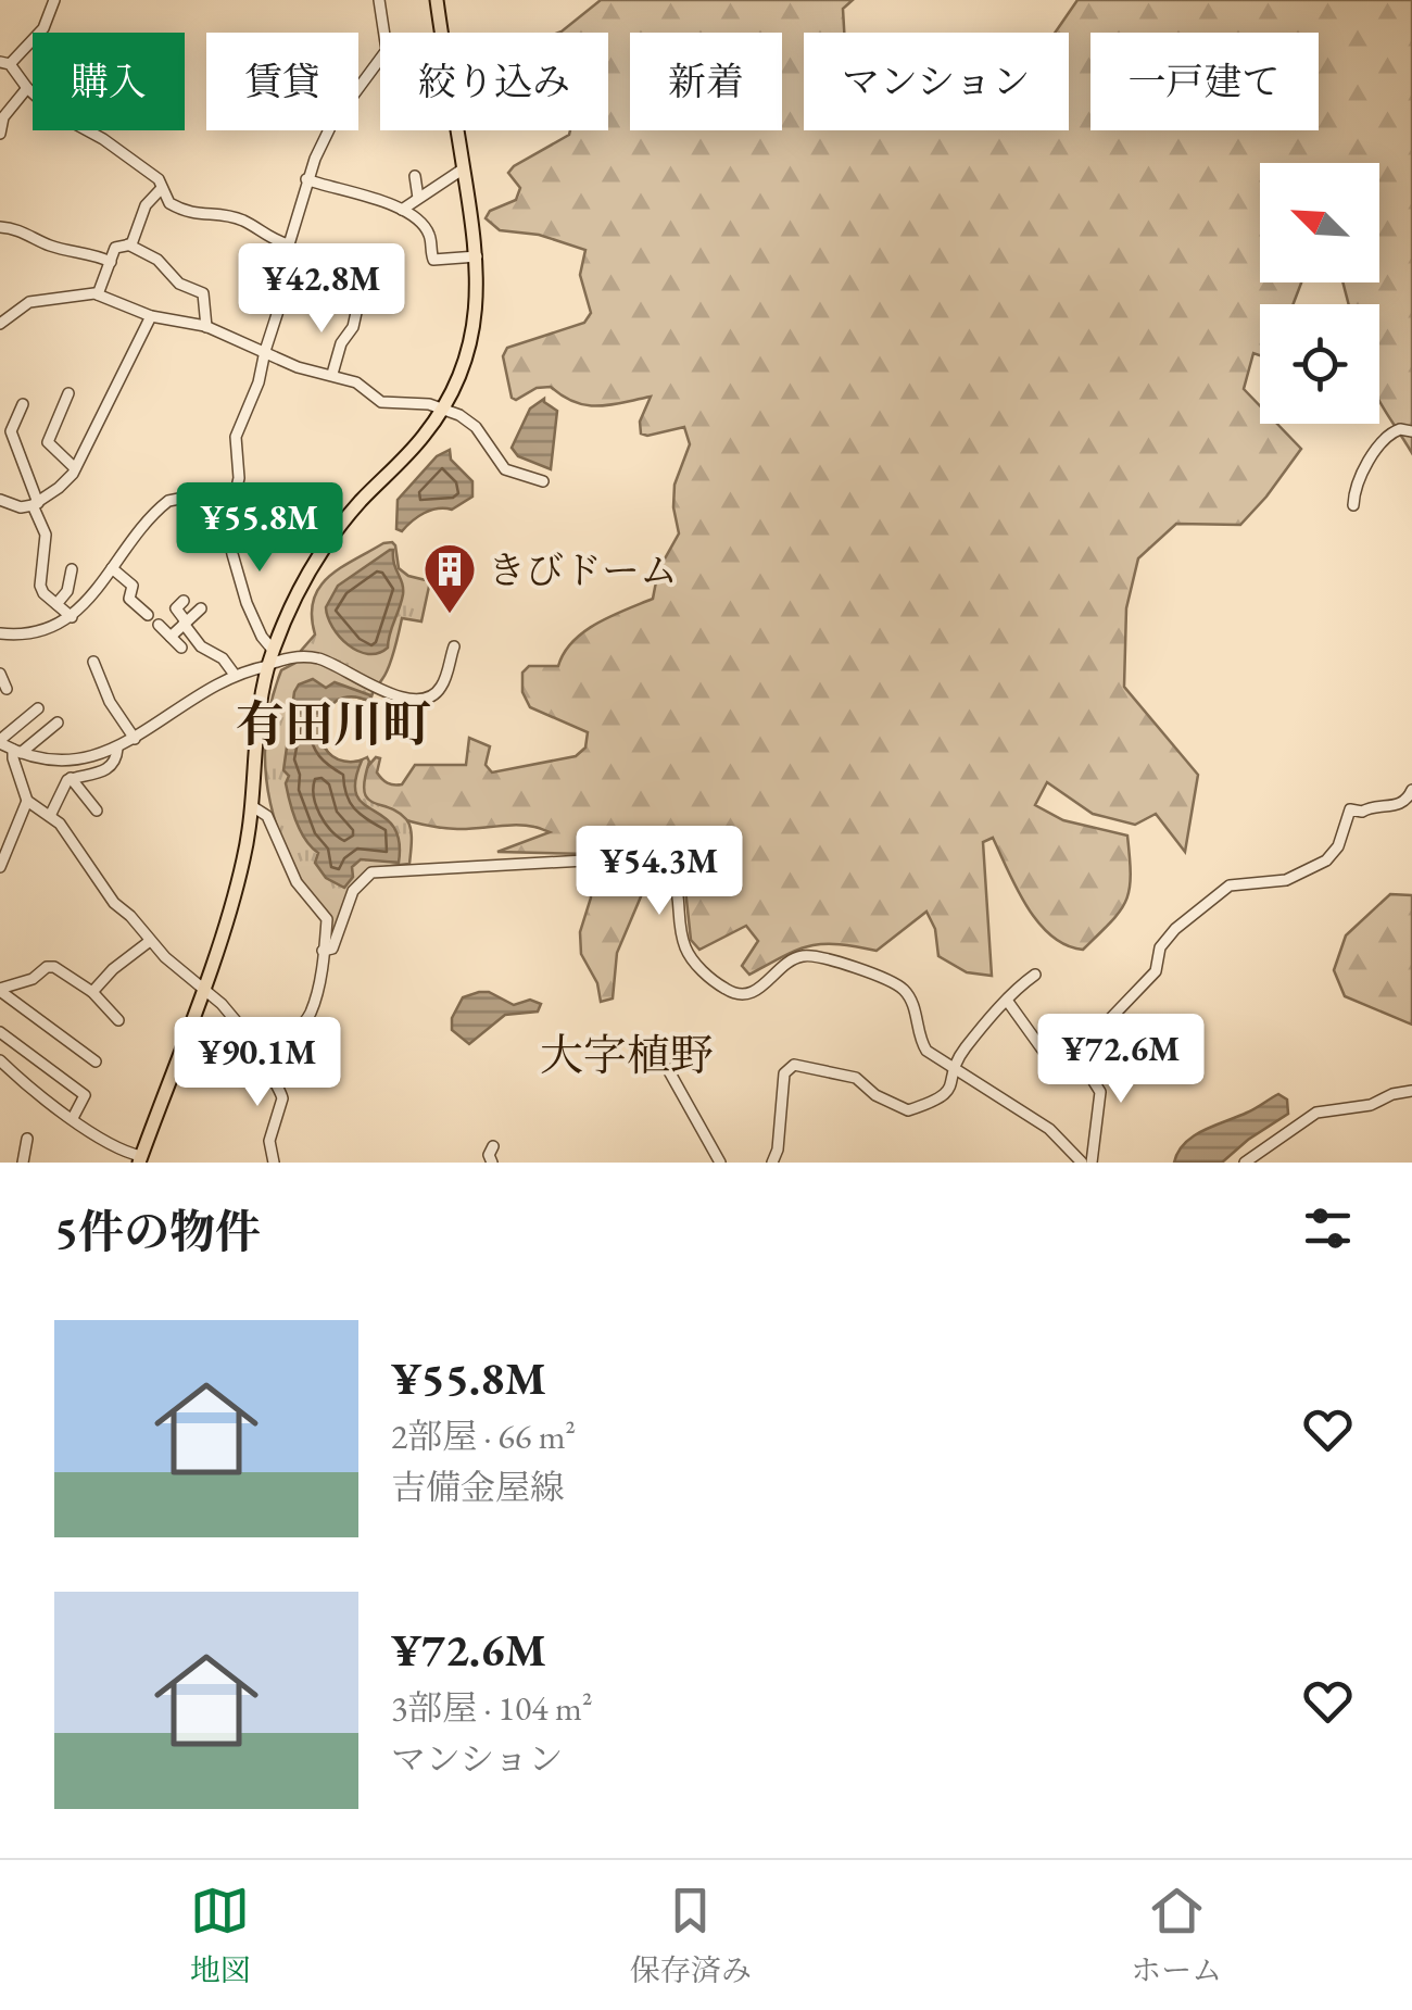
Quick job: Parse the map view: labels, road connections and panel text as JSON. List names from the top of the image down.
{
  "districts": ["有田川町", "大字植野"],
  "places": {
    "building": ["きびドーム"]
  },
  "north": "top left",
  "page": {
    "chip": [
      "購入",
      "賃貸",
      "絞り込み",
      "新着",
      "マンション",
      "一戸建て"
    ],
    "price": [
      "¥42.8M",
      "¥55.8M",
      "¥54.3M",
      "¥72.6M",
      "¥90.1M"
    ],
    "heading": "5件の物件",
    "list": [
      {
        "name": "¥55.8M",
        "note": "2部屋 · 66 m² · 吉備金屋線"
      },
      {
        "name": "¥72.6M",
        "note": "3部屋 · 104 m² · マンション"
      }
    ],
    "tabs": ["地図", "保存済み", "ホーム"]
  }
}
